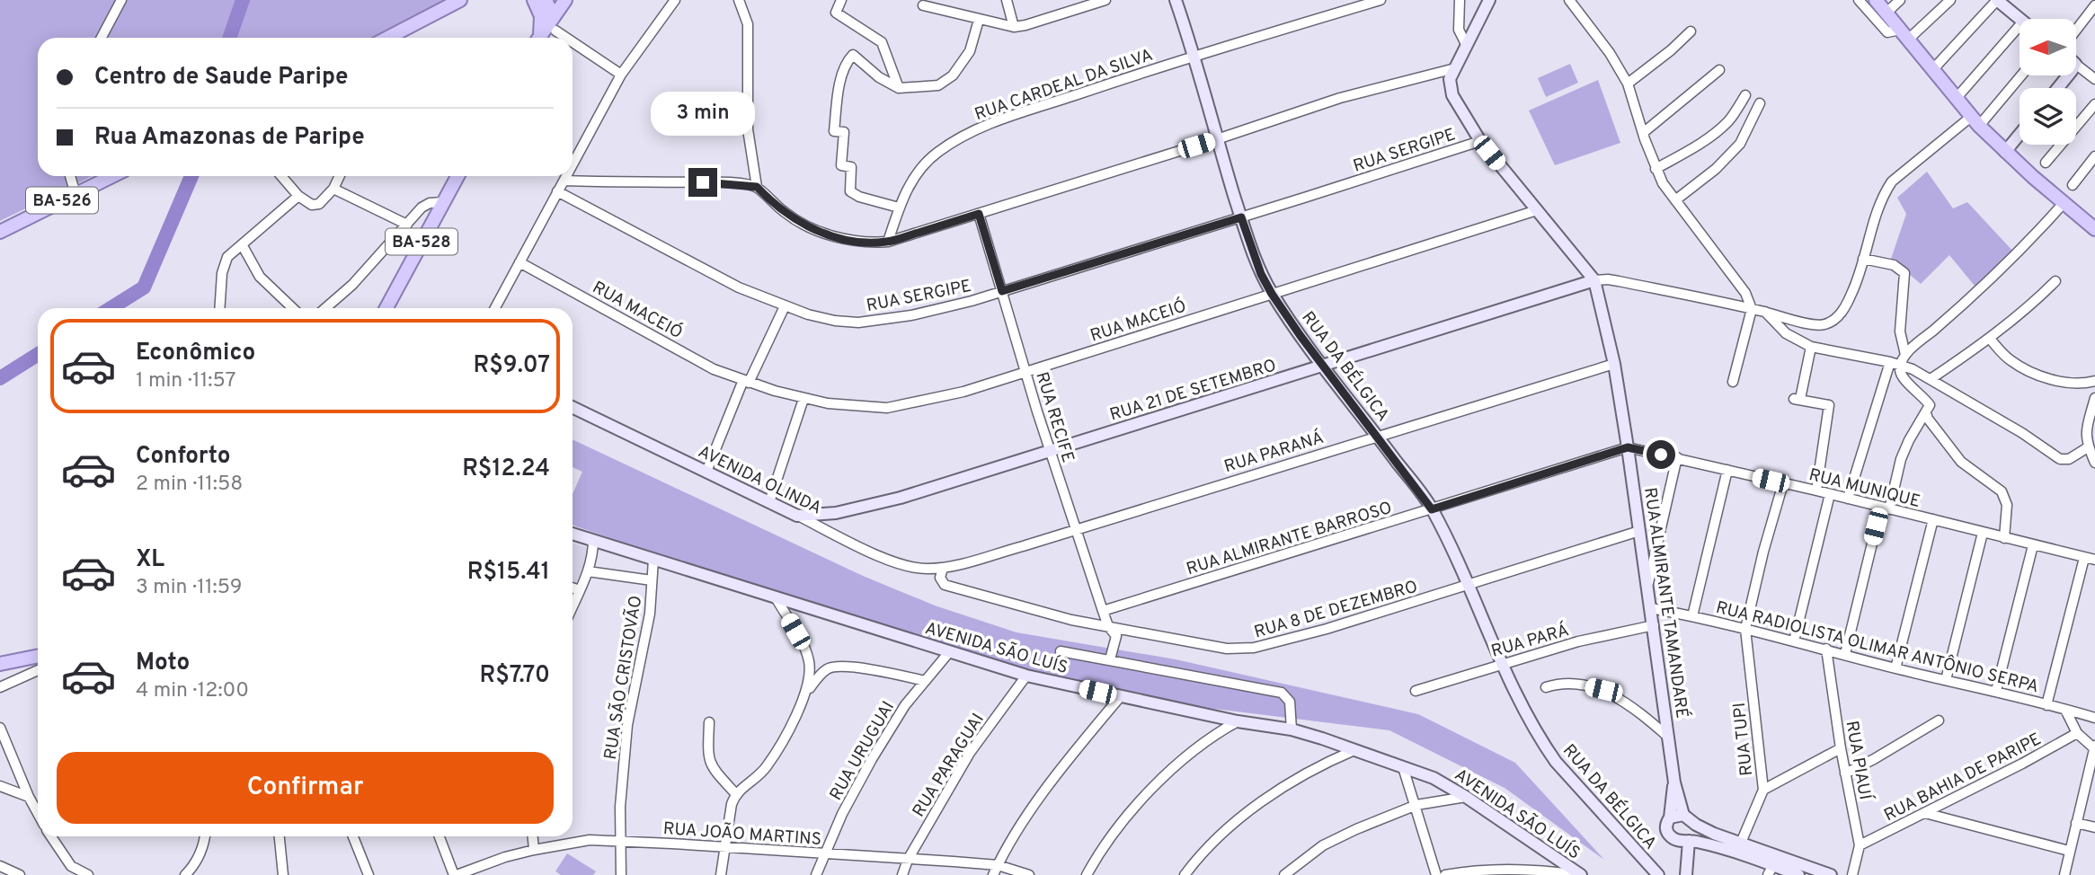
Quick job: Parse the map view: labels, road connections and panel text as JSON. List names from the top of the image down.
{
  "streets": {
    "main road": [
      "BA-526",
      "BA-528",
      "RUA DA BÉLGICA",
      "RUA 21 DE SETEMBRO",
      "AVENIDA OLINDA",
      "RUA ALMIRANTE TAMANDARÉ",
      "AVENIDA SÃO LUÍS"
    ],
    "street": [
      "RUA CARDEAL DA SILVA",
      "RUA SERGIPE",
      "RUA MACEIÓ",
      "RUA RECIFE",
      "RUA PARANÁ",
      "RUA MUNIQUE",
      "RUA ALMIRANTE BARROSO",
      "RUA 8 DE DEZEMBRO",
      "RUA PARÁ",
      "RUA RADIOLISTA OLIMAR ANTÔNIO SERPA",
      "RUA SÃO CRISTOVÃO",
      "RUA TUPI",
      "RUA URUGUAI",
      "RUA PIAUÍ",
      "RUA PARAGUAI",
      "RUA BAHIA DE PARIPE",
      "RUA JOÃO MARTINS"
    ]
  },
  "crossings": [
    ["RUA CARDEAL DA SILVA", "RUA DA BÉLGICA"],
    ["RUA SERGIPE", "RUA DA BÉLGICA"],
    ["RUA SERGIPE", "RUA RECIFE"],
    ["RUA SERGIPE", "RUA ALMIRANTE TAMANDARÉ"],
    ["RUA MACEIÓ", "RUA DA BÉLGICA"],
    ["RUA MACEIÓ", "RUA RECIFE"],
    ["RUA MACEIÓ", "RUA ALMIRANTE TAMANDARÉ"],
    ["RUA DA BÉLGICA", "RUA 21 DE SETEMBRO"],
    ["RUA DA BÉLGICA", "RUA PARANÁ"],
    ["RUA DA BÉLGICA", "RUA ALMIRANTE BARROSO"],
    ["RUA DA BÉLGICA", "RUA 8 DE DEZEMBRO"],
    ["RUA DA BÉLGICA", "RUA PARÁ"],
    ["RUA 21 DE SETEMBRO", "RUA RECIFE"],
    ["RUA 21 DE SETEMBRO", "AVENIDA OLINDA"],
    ["RUA 21 DE SETEMBRO", "RUA ALMIRANTE TAMANDARÉ"],
    ["RUA RECIFE", "RUA PARANÁ"],
    ["RUA RECIFE", "RUA ALMIRANTE BARROSO"],
    ["RUA RECIFE", "RUA 8 DE DEZEMBRO"],
    ["RUA PARANÁ", "AVENIDA OLINDA"],
    ["RUA PARANÁ", "RUA ALMIRANTE TAMANDARÉ"],
    ["RUA PARANÁ", "RUA 8 DE DEZEMBRO"],
    ["AVENIDA OLINDA", "RUA 8 DE DEZEMBRO"],
    ["RUA MUNIQUE", "RUA ALMIRANTE BARROSO"],
    ["RUA MUNIQUE", "RUA ALMIRANTE TAMANDARÉ"],
    ["RUA MUNIQUE", "RUA TUPI"],
    ["RUA ALMIRANTE BARROSO", "RUA ALMIRANTE TAMANDARÉ"],
    ["RUA ALMIRANTE TAMANDARÉ", "RUA 8 DE DEZEMBRO"],
    ["RUA ALMIRANTE TAMANDARÉ", "RUA PARÁ"],
    ["RUA ALMIRANTE TAMANDARÉ", "RUA RADIOLISTA OLIMAR ANTÔNIO SERPA"],
    ["RUA RADIOLISTA OLIMAR ANTÔNIO SERPA", "RUA TUPI"],
    ["RUA RADIOLISTA OLIMAR ANTÔNIO SERPA", "RUA PIAUÍ"],
    ["AVENIDA SÃO LUÍS", "RUA SÃO CRISTOVÃO"],
    ["AVENIDA SÃO LUÍS", "RUA URUGUAI"],
    ["AVENIDA SÃO LUÍS", "RUA PARAGUAI"],
    ["RUA SÃO CRISTOVÃO", "RUA JOÃO MARTINS"],
    ["RUA URUGUAI", "RUA JOÃO MARTINS"],
    ["RUA PIAUÍ", "RUA BAHIA DE PARIPE"],
    ["RUA PARAGUAI", "RUA JOÃO MARTINS"]
  ],
  "north": "left",
  "page": {
    "banner": ["Centro de Saude Paripe", "Rua Amazonas de Paripe"],
    "bubble": "3 min",
    "list": [
      {
        "name": "Econômico",
        "note": "1 min · 11:57",
        "value": "R$9.07"
      },
      {
        "name": "Conforto",
        "note": "2 min · 11:58",
        "value": "R$12.24"
      },
      {
        "name": "XL",
        "note": "3 min · 11:59",
        "value": "R$15.41"
      },
      {
        "name": "Moto",
        "note": "4 min · 12:00",
        "value": "R$7.70"
      }
    ],
    "buttons": "Confirmar"
  }
}
